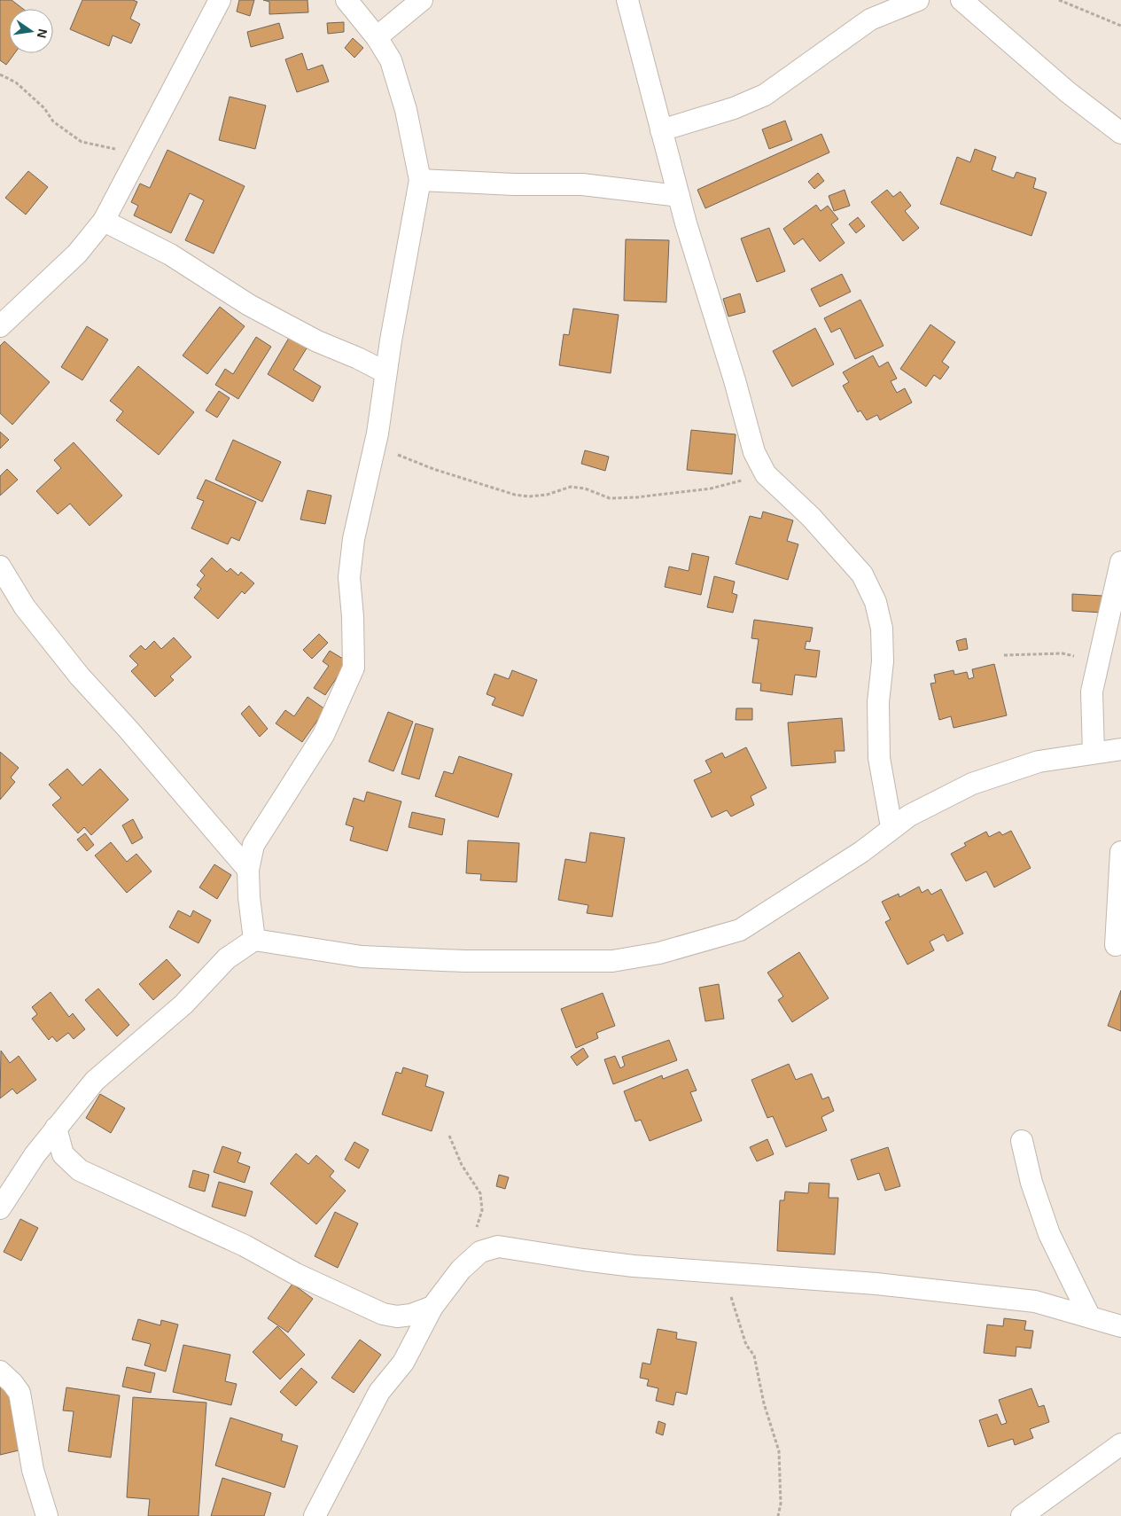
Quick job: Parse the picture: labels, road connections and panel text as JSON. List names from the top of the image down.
{
  "north": "right"
}
